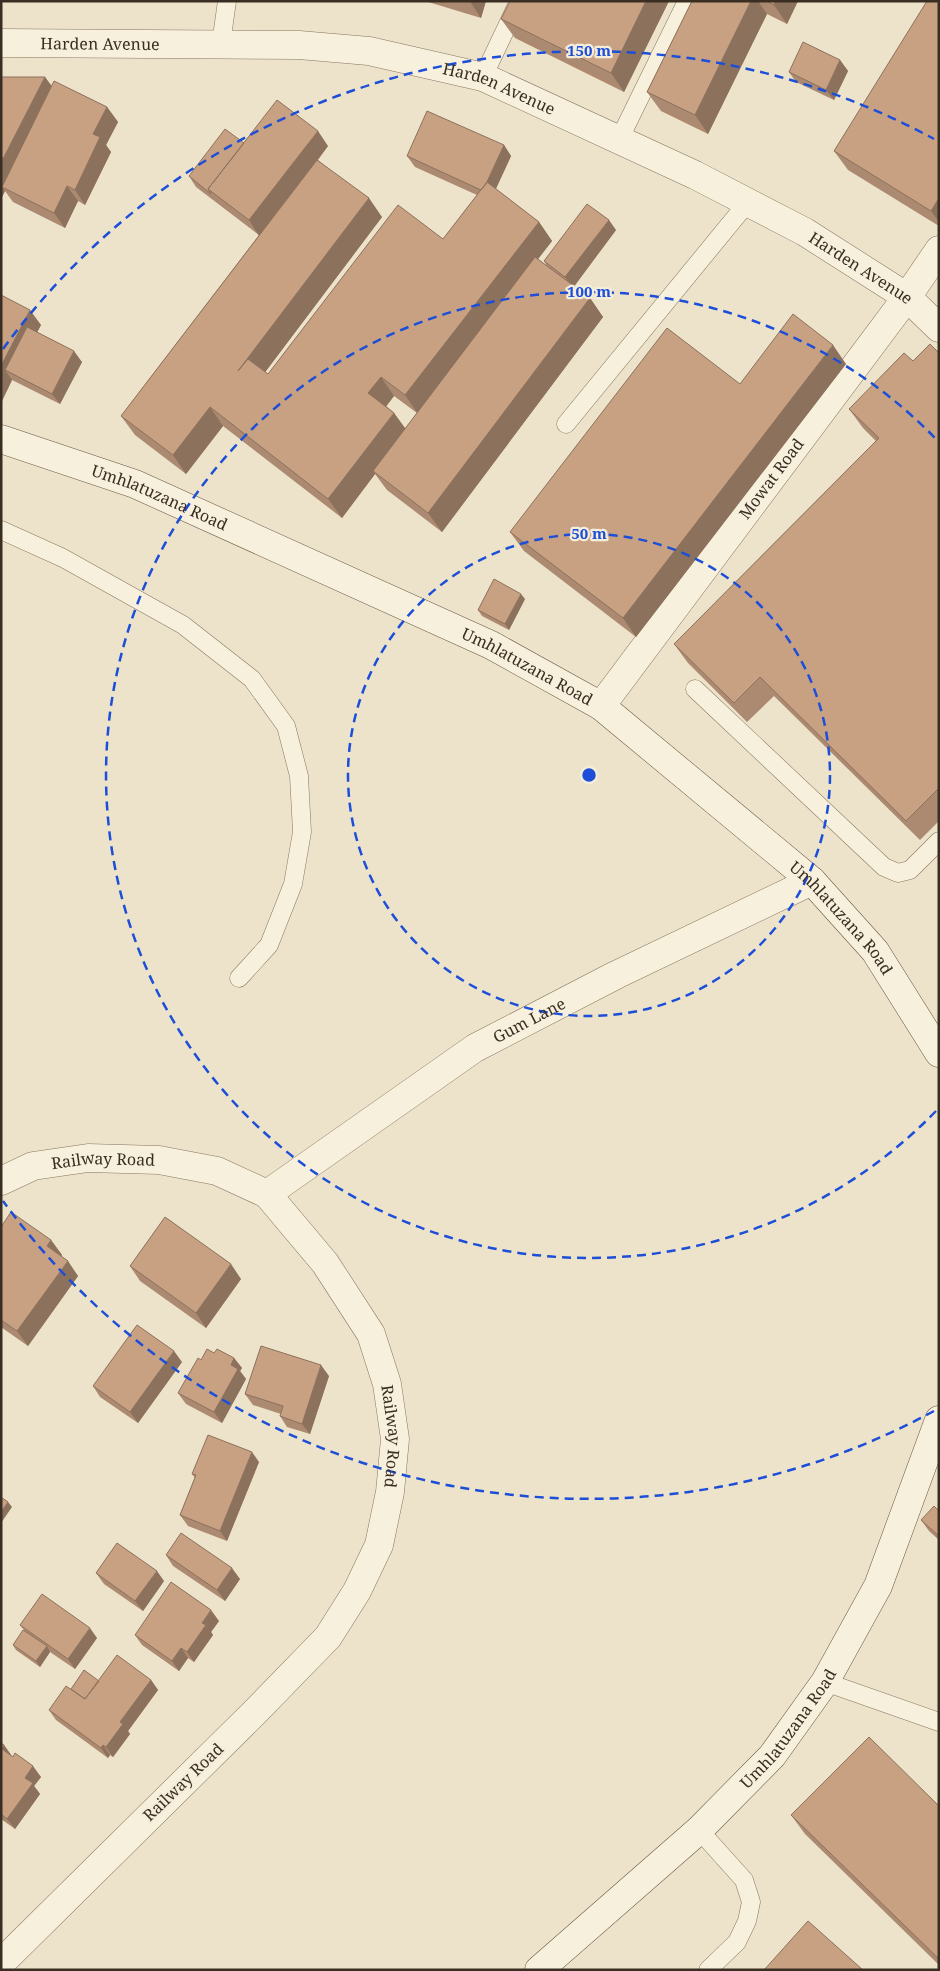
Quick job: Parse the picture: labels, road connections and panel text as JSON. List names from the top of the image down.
{
  "streets": {
    "street": [
      "Harden Avenue",
      "Mowat Road",
      "Umhlatuzana Road",
      "Gum Lane",
      "Railway Road"
    ]
  },
  "crossings": [
    ["Harden Avenue", "Mowat Road"],
    ["Mowat Road", "Umhlatuzana Road"],
    ["Umhlatuzana Road", "Gum Lane"],
    ["Gum Lane", "Railway Road"]
  ],
  "rings": ["150 m", "100 m", "50 m"]
}
